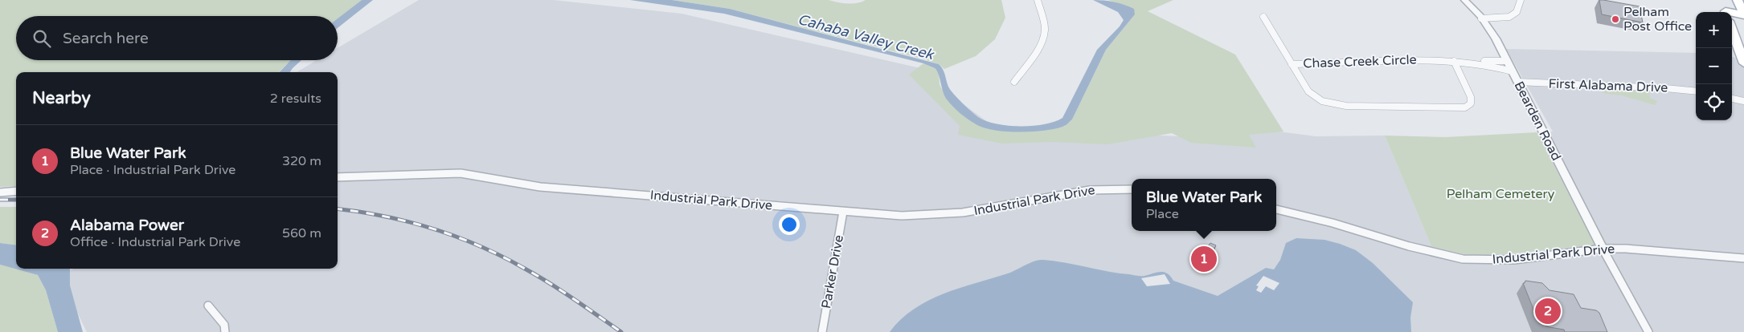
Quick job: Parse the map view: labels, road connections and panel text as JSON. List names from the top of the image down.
{
  "streets": {
    "street": [
      "Chase Creek Circle",
      "First Alabama Drive",
      "Bearden Road",
      "Industrial Park Drive",
      "Parker Drive"
    ]
  },
  "crossings": [
    ["Chase Creek Circle", "Bearden Road"],
    ["First Alabama Drive", "Bearden Road"],
    ["Bearden Road", "Industrial Park Drive"],
    ["Industrial Park Drive", "Parker Drive"]
  ],
  "water": ["Cahaba Valley Creek"],
  "parks": ["Pelham Cemetery"],
  "places": ["Pelham Post Office"],
  "page": {
    "map_buttons": ["+", "−"],
    "search": "Search here",
    "heading": ["Nearby", "2 results"],
    "list": [
      {
        "mark": "1",
        "name": "Blue Water Park",
        "note": "Place · Industrial Park Drive",
        "value": "320 m"
      },
      {
        "mark": "2",
        "name": "Alabama Power",
        "note": "Office · Industrial Park Drive",
        "value": "560 m"
      }
    ],
    "popup": ["Blue Water Park", "Place"],
    "pins": ["1", "2"]
  }
}
